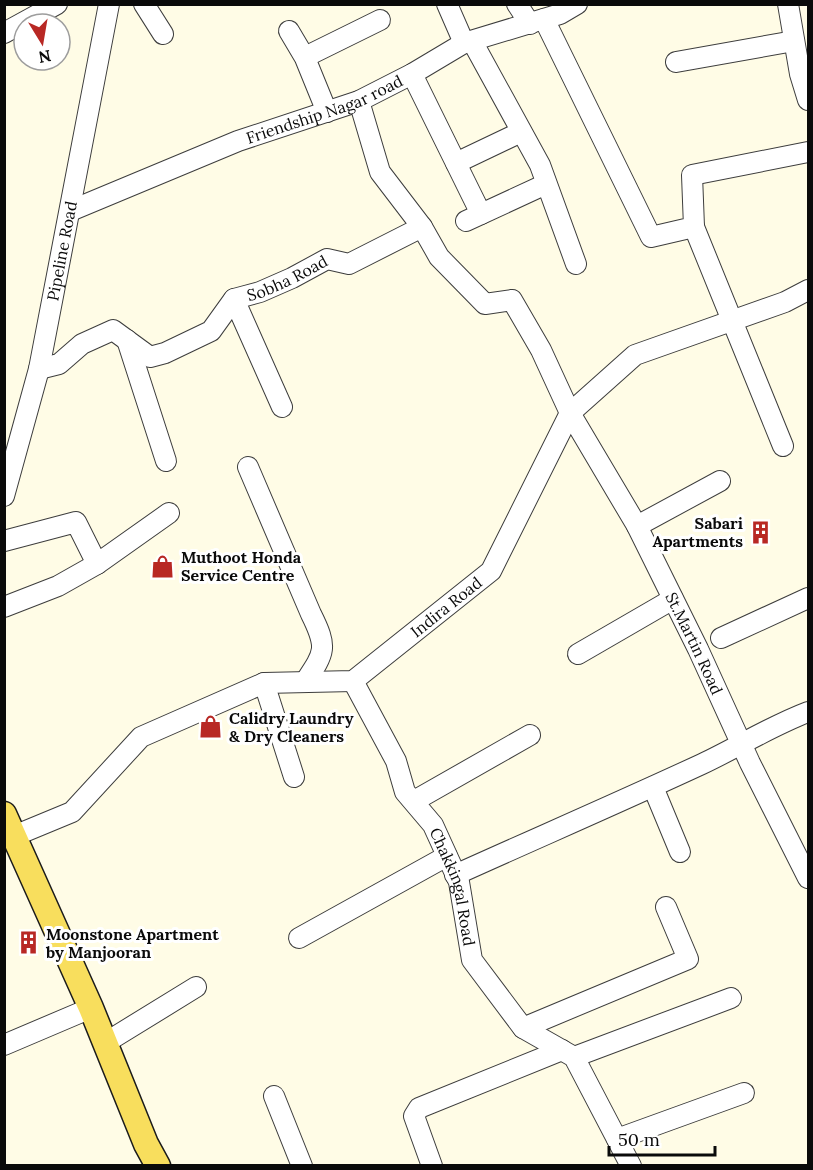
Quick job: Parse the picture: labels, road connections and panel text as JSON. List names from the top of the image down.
{
  "streets": {
    "street": [
      "Friendship Nagar road",
      "Pipeline Road",
      "Sobha Road",
      "Indira Road",
      "St.Martin Road",
      "Chakkingal Road"
    ]
  },
  "crossings": [
    ["Friendship Nagar road", "Pipeline Road"],
    ["Pipeline Road", "Sobha Road"],
    ["Sobha Road", "St.Martin Road"],
    ["Indira Road", "St.Martin Road"],
    ["Indira Road", "Chakkingal Road"]
  ],
  "places": {
    "building": ["Sabari Apartments", "Moonstone Apartment by Manjooran"],
    "shop": ["Muthoot Honda Service Centre", "Calidry Laundry & Dry Cleaners"]
  },
  "scale_bar": "50 m",
  "north": "bottom"
}
